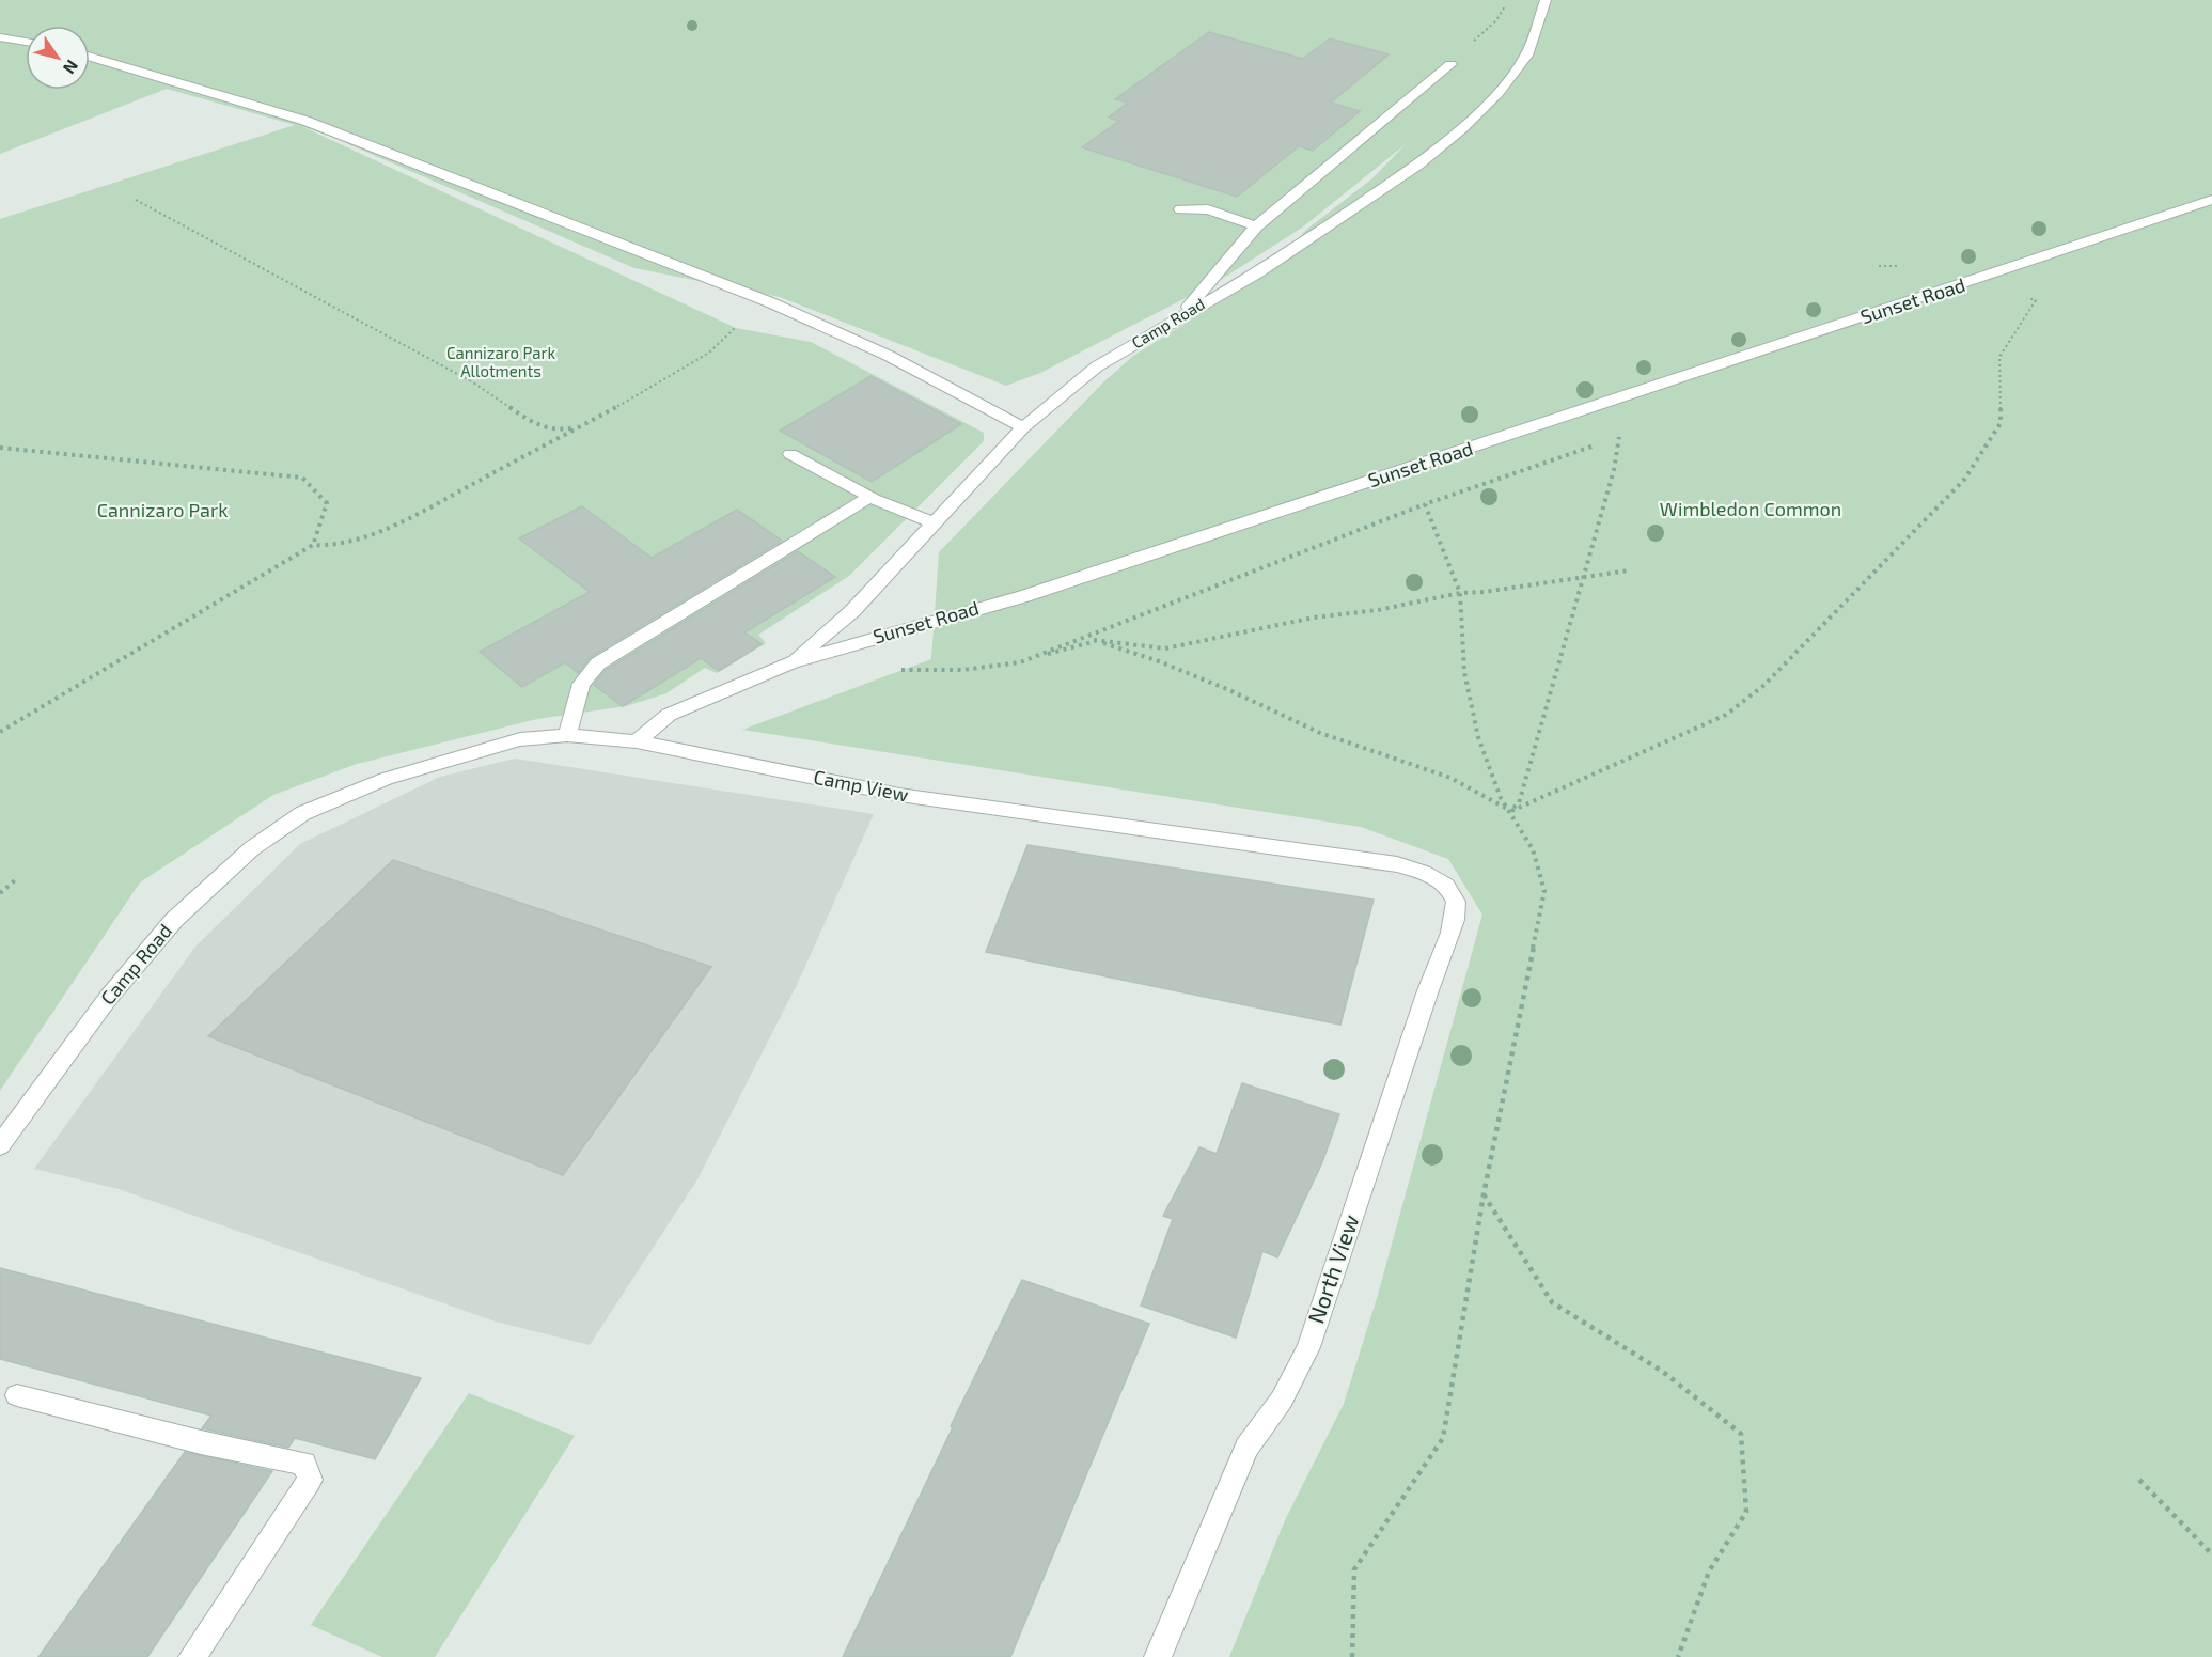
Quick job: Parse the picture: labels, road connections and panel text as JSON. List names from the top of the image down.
{
  "streets": {
    "street": [
      "Sunset Road",
      "Camp Road",
      "Camp View",
      "North View"
    ]
  },
  "crossings": [
    ["Sunset Road", "Camp Road"],
    ["Sunset Road", "Camp View"],
    ["Camp Road", "Camp View"],
    ["Camp View", "North View"]
  ],
  "parks": ["Cannizaro Park Allotments", "Wimbledon Common", "Cannizaro Park"],
  "north": "bottom right"
}
